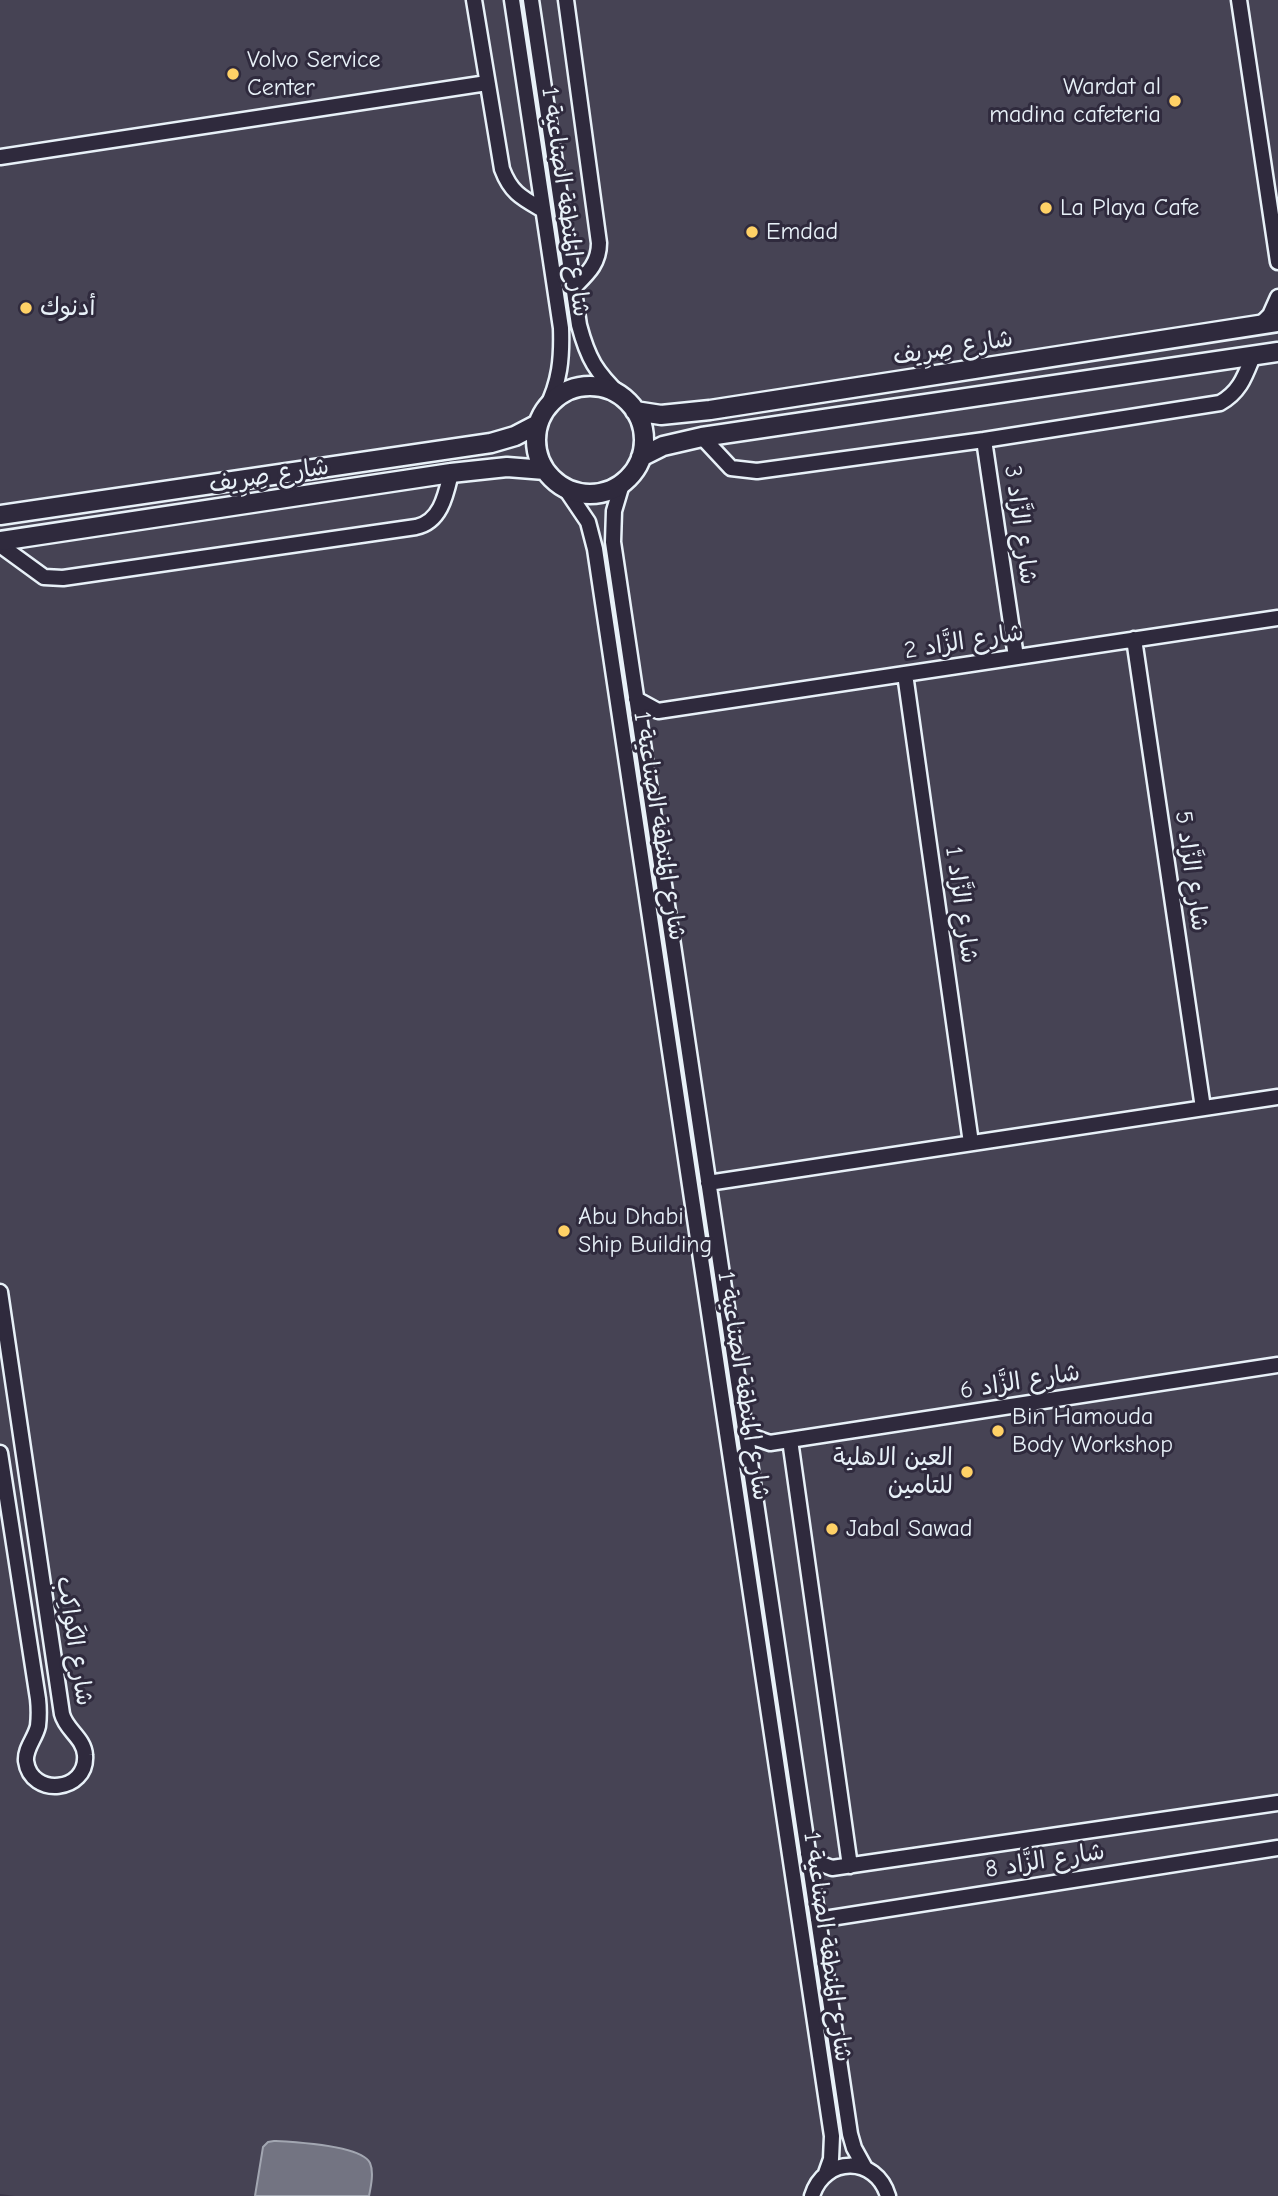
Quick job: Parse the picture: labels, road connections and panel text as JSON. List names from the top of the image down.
{
  "streets": {
    "main road": ["شارع صِرِيف"],
    "street": [
      "شارع المنطقة الصناعية 1",
      "شارع الزَّاد 3",
      "شارع الزَّاد 2",
      "شارع الزَّاد 5",
      "شارع الزَّاد 1",
      "شارع الزَّاد 6",
      "شارع الكَواكِب",
      "شارع الزَّاد 8"
    ]
  },
  "crossings": [
    ["شارع المنطقة الصناعية 1", "شارع صِرِيف"],
    ["شارع المنطقة الصناعية 1", "شارع الزَّاد 8"],
    ["شارع الزَّاد 3", "شارع الزَّاد 2"],
    ["شارع الزَّاد 2", "شارع الزَّاد 5"],
    ["شارع الزَّاد 2", "شارع الزَّاد 1"]
  ],
  "places": [
    "Volvo Service Center",
    "Wardat al madina cafeteria",
    "La Playa Cafe",
    "Emdad",
    "أدنوك",
    "Abu Dhabi Ship Building",
    "Bin Hamouda Body Workshop",
    "العين الاهلية للتامين",
    "Jabal Sawad"
  ]
}
